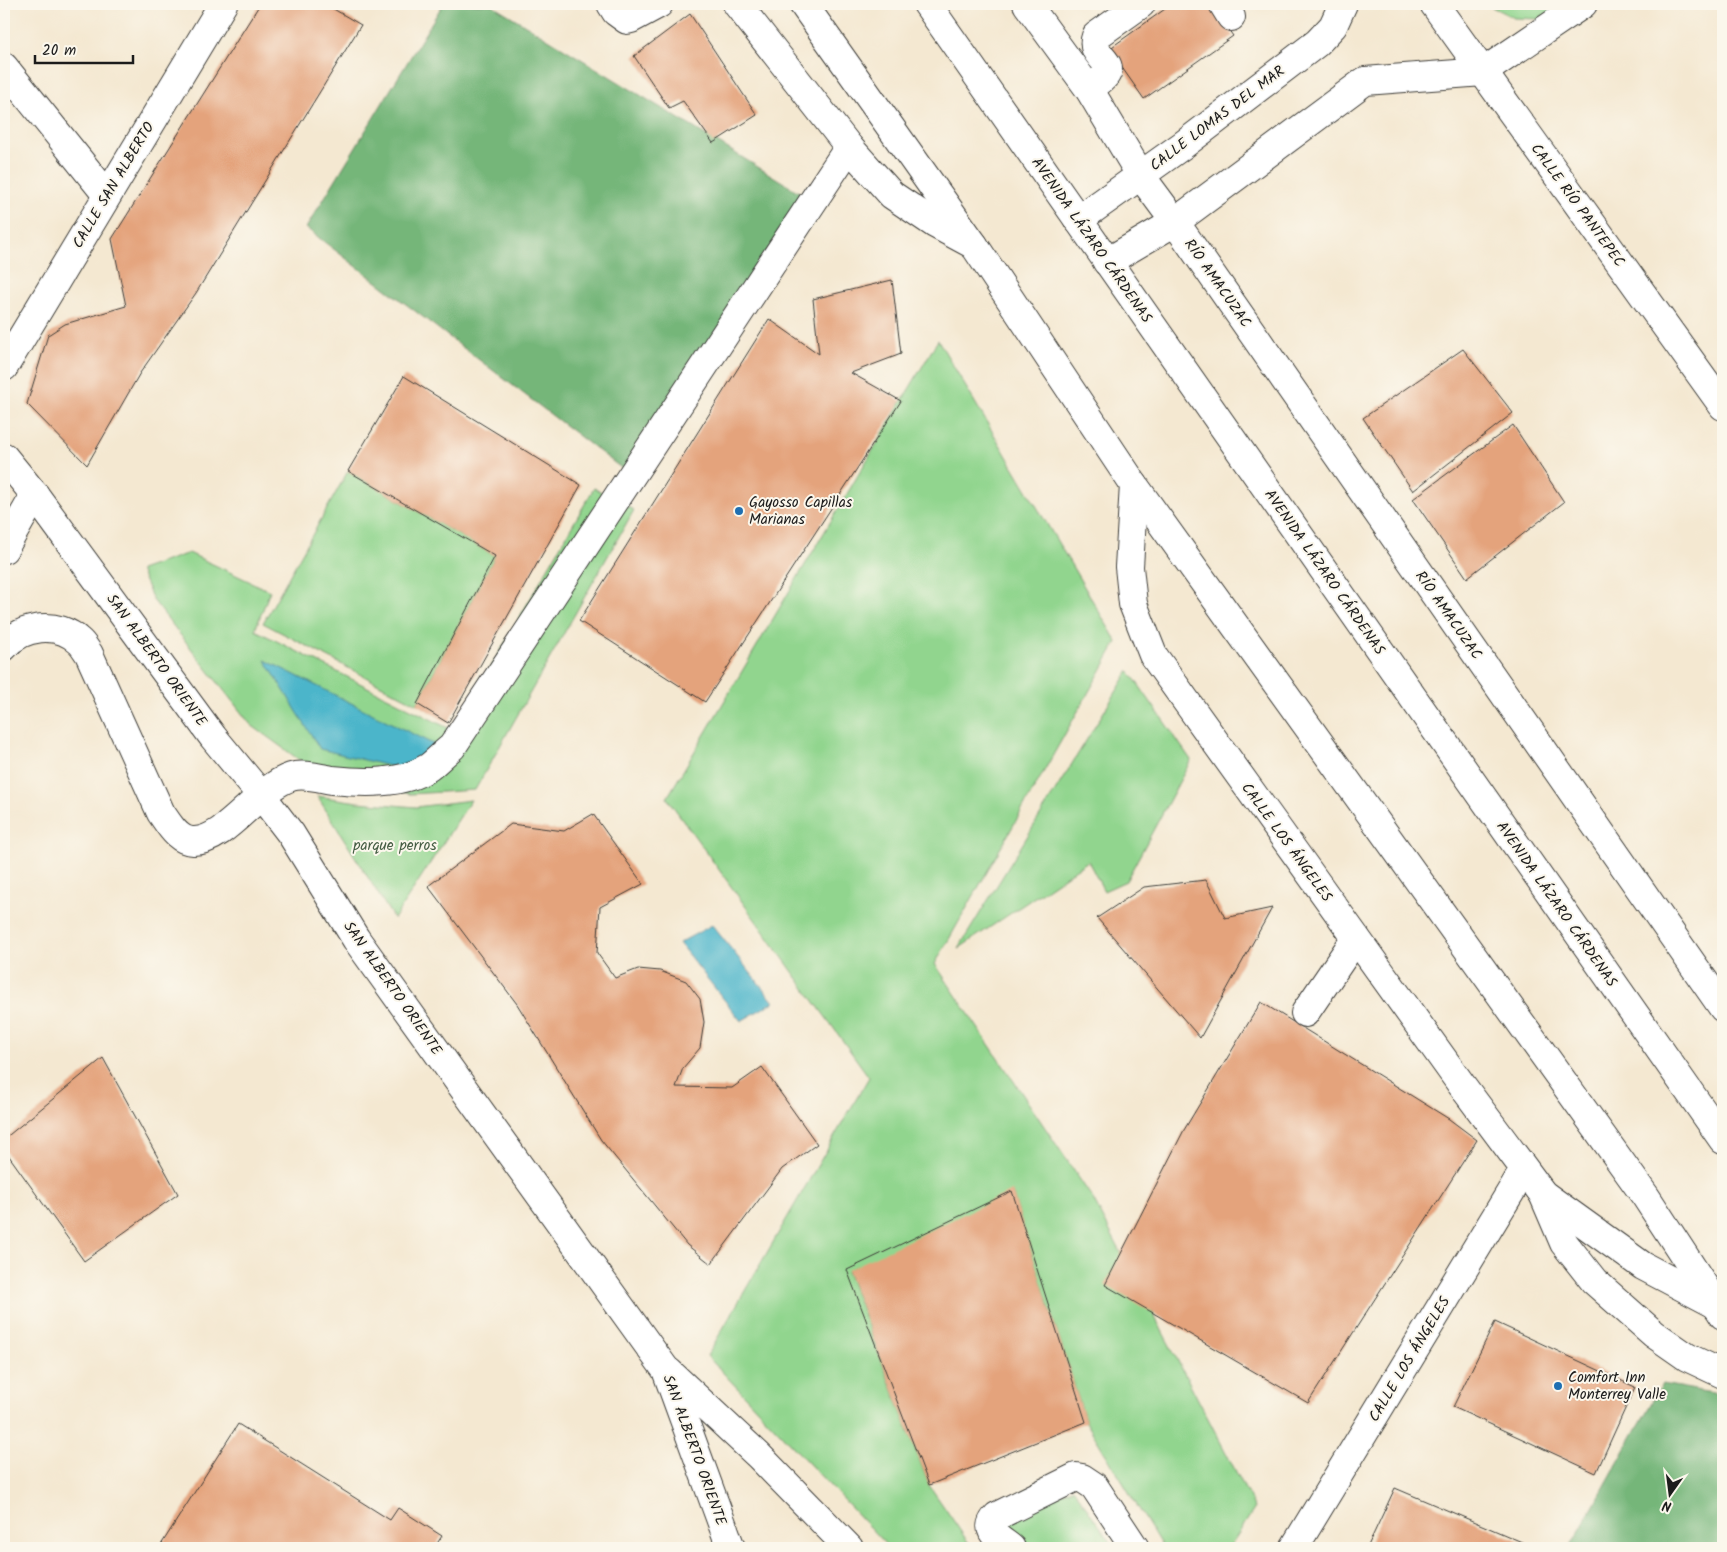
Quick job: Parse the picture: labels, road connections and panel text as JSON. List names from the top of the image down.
{
  "streets": {
    "main road": [
      "CALLE LOMAS DEL MAR",
      "CALLE SAN ALBERTO",
      "CALLE RÍO PANTEPEC",
      "AVENIDA LÁZARO CÁRDENAS",
      "RÍO AMACUZAC",
      "SAN ALBERTO ORIENTE",
      "CALLE LOS ÁNGELES"
    ]
  },
  "crossings": [
    ["CALLE LOMAS DEL MAR", "AVENIDA LÁZARO CÁRDENAS"],
    ["CALLE LOMAS DEL MAR", "RÍO AMACUZAC"],
    ["CALLE RÍO PANTEPEC", "RÍO AMACUZAC"]
  ],
  "parks": ["parque perros"],
  "places": ["Gayosso Capillas Marianas", "Comfort Inn Monterrey Valle"],
  "scale_bar": "20 m",
  "north": "bottom"
}
